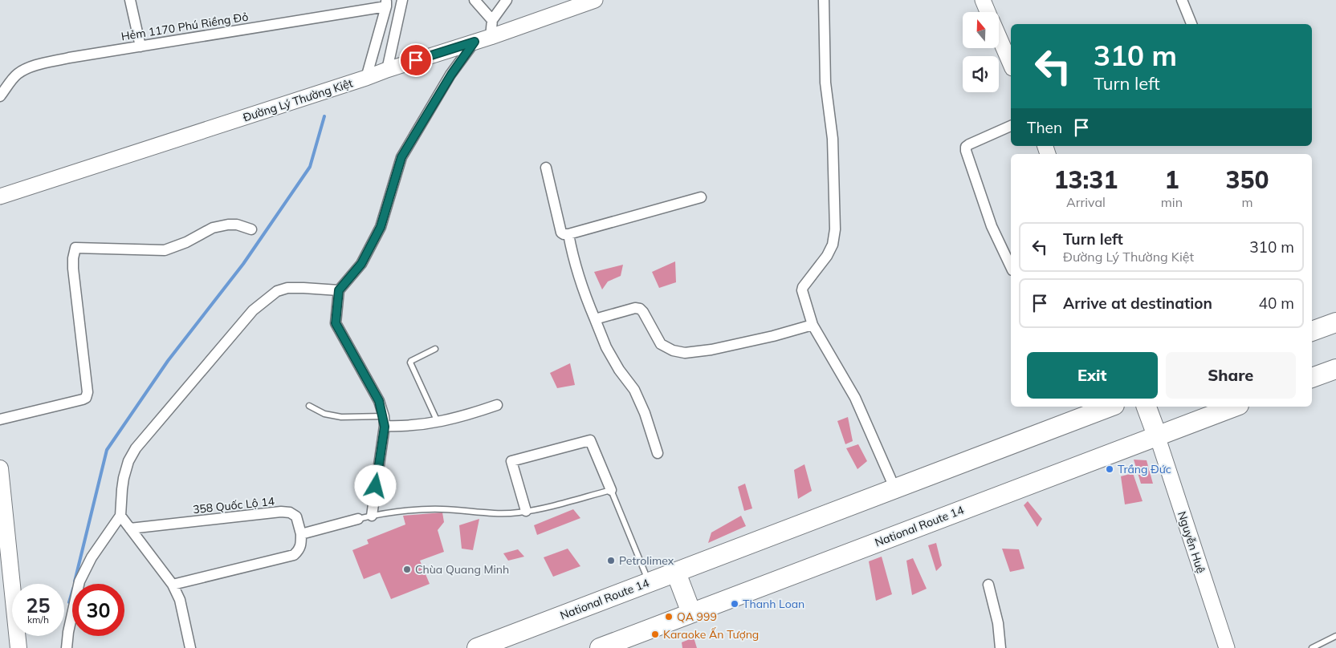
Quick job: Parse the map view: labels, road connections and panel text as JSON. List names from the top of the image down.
{
  "streets": {
    "highway": ["National Route 14"],
    "street": [
      "Hẻm 1170 Phú Riềng Đỏ",
      "Đường Lý Thường Kiệt",
      "358 Quốc Lộ 14",
      "Nguyễn Huệ"
    ]
  },
  "crossings": [
    ["National Route 14", "Nguyễn Huệ"]
  ],
  "places": [
    "Trầng Đức",
    "Petrolimex",
    "Chùa Quang Minh",
    "Thanh Loan",
    "QA 999",
    "Karaoke Ấn Tượng"
  ],
  "north": "top",
  "page": {
    "turn": ["310 m", "Turn left"],
    "then": "Then",
    "eta": [
      "13:31",
      "Arrival",
      "1",
      "min",
      "350",
      "m"
    ],
    "list": [
      {
        "name": "Turn left",
        "note": "Đường Lý Thường Kiệt",
        "value": "310 m"
      },
      {
        "name": "Arrive at destination",
        "value": "40 m"
      }
    ],
    "buttons": ["Exit", "Share"],
    "speed": "25 km/h",
    "limit": "30"
  }
}
